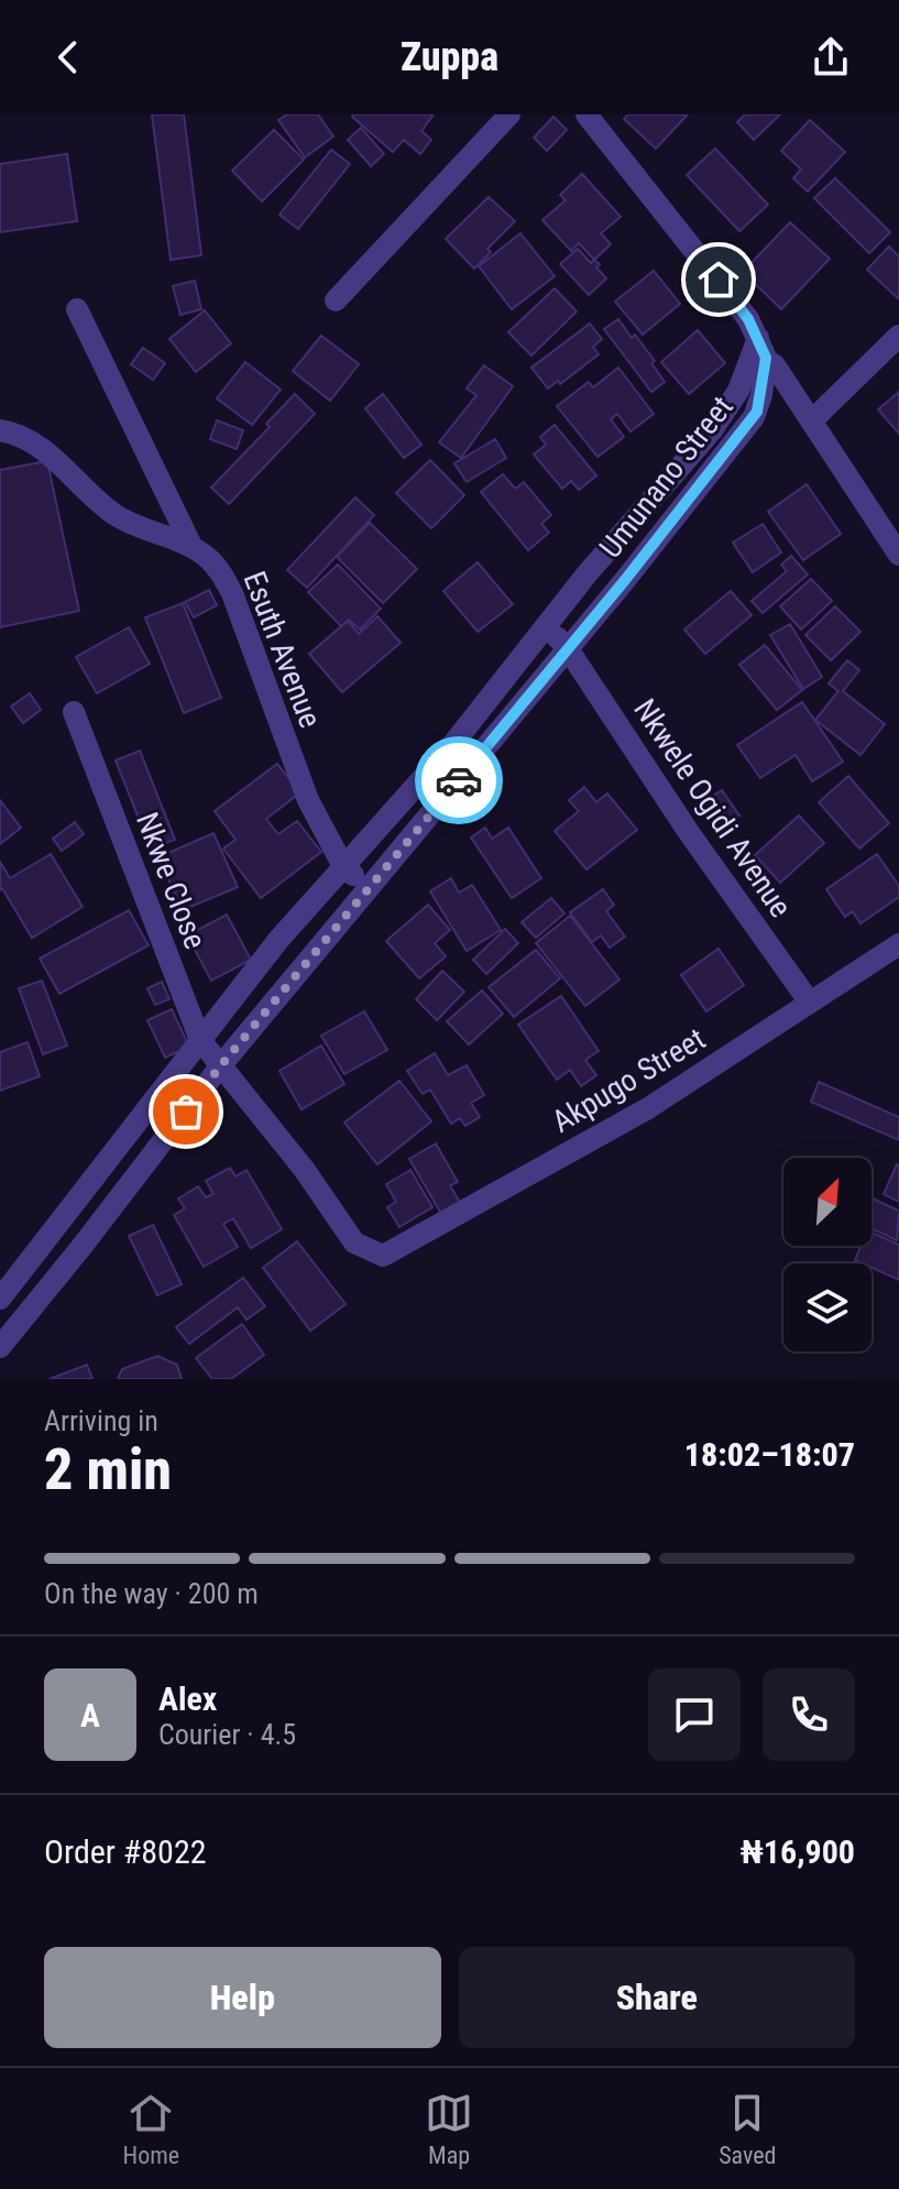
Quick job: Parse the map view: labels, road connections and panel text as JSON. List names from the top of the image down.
{
  "streets": {
    "street": [
      "Umunano Street",
      "Esuth Avenue",
      "Nkwele Ogidi Avenue",
      "Nkwe Close",
      "Akpugo Street"
    ]
  },
  "crossings": [
    ["Umunano Street", "Esuth Avenue"],
    ["Umunano Street", "Nkwele Ogidi Avenue"],
    ["Umunano Street", "Nkwe Close"],
    ["Nkwele Ogidi Avenue", "Akpugo Street"],
    ["Nkwe Close", "Akpugo Street"]
  ],
  "north": "top right",
  "page": {
    "header": "Zuppa",
    "heading": ["2 min", "Arriving in", "18:02–18:07"],
    "panel": [
      "Alex",
      "Courier · 4.5",
      "Order #8022",
      "₦16,900"
    ],
    "bar": "On the way · 200 m",
    "round": "A",
    "buttons": ["Help", "Share"],
    "tabs": ["Home", "Map", "Saved"]
  }
}
